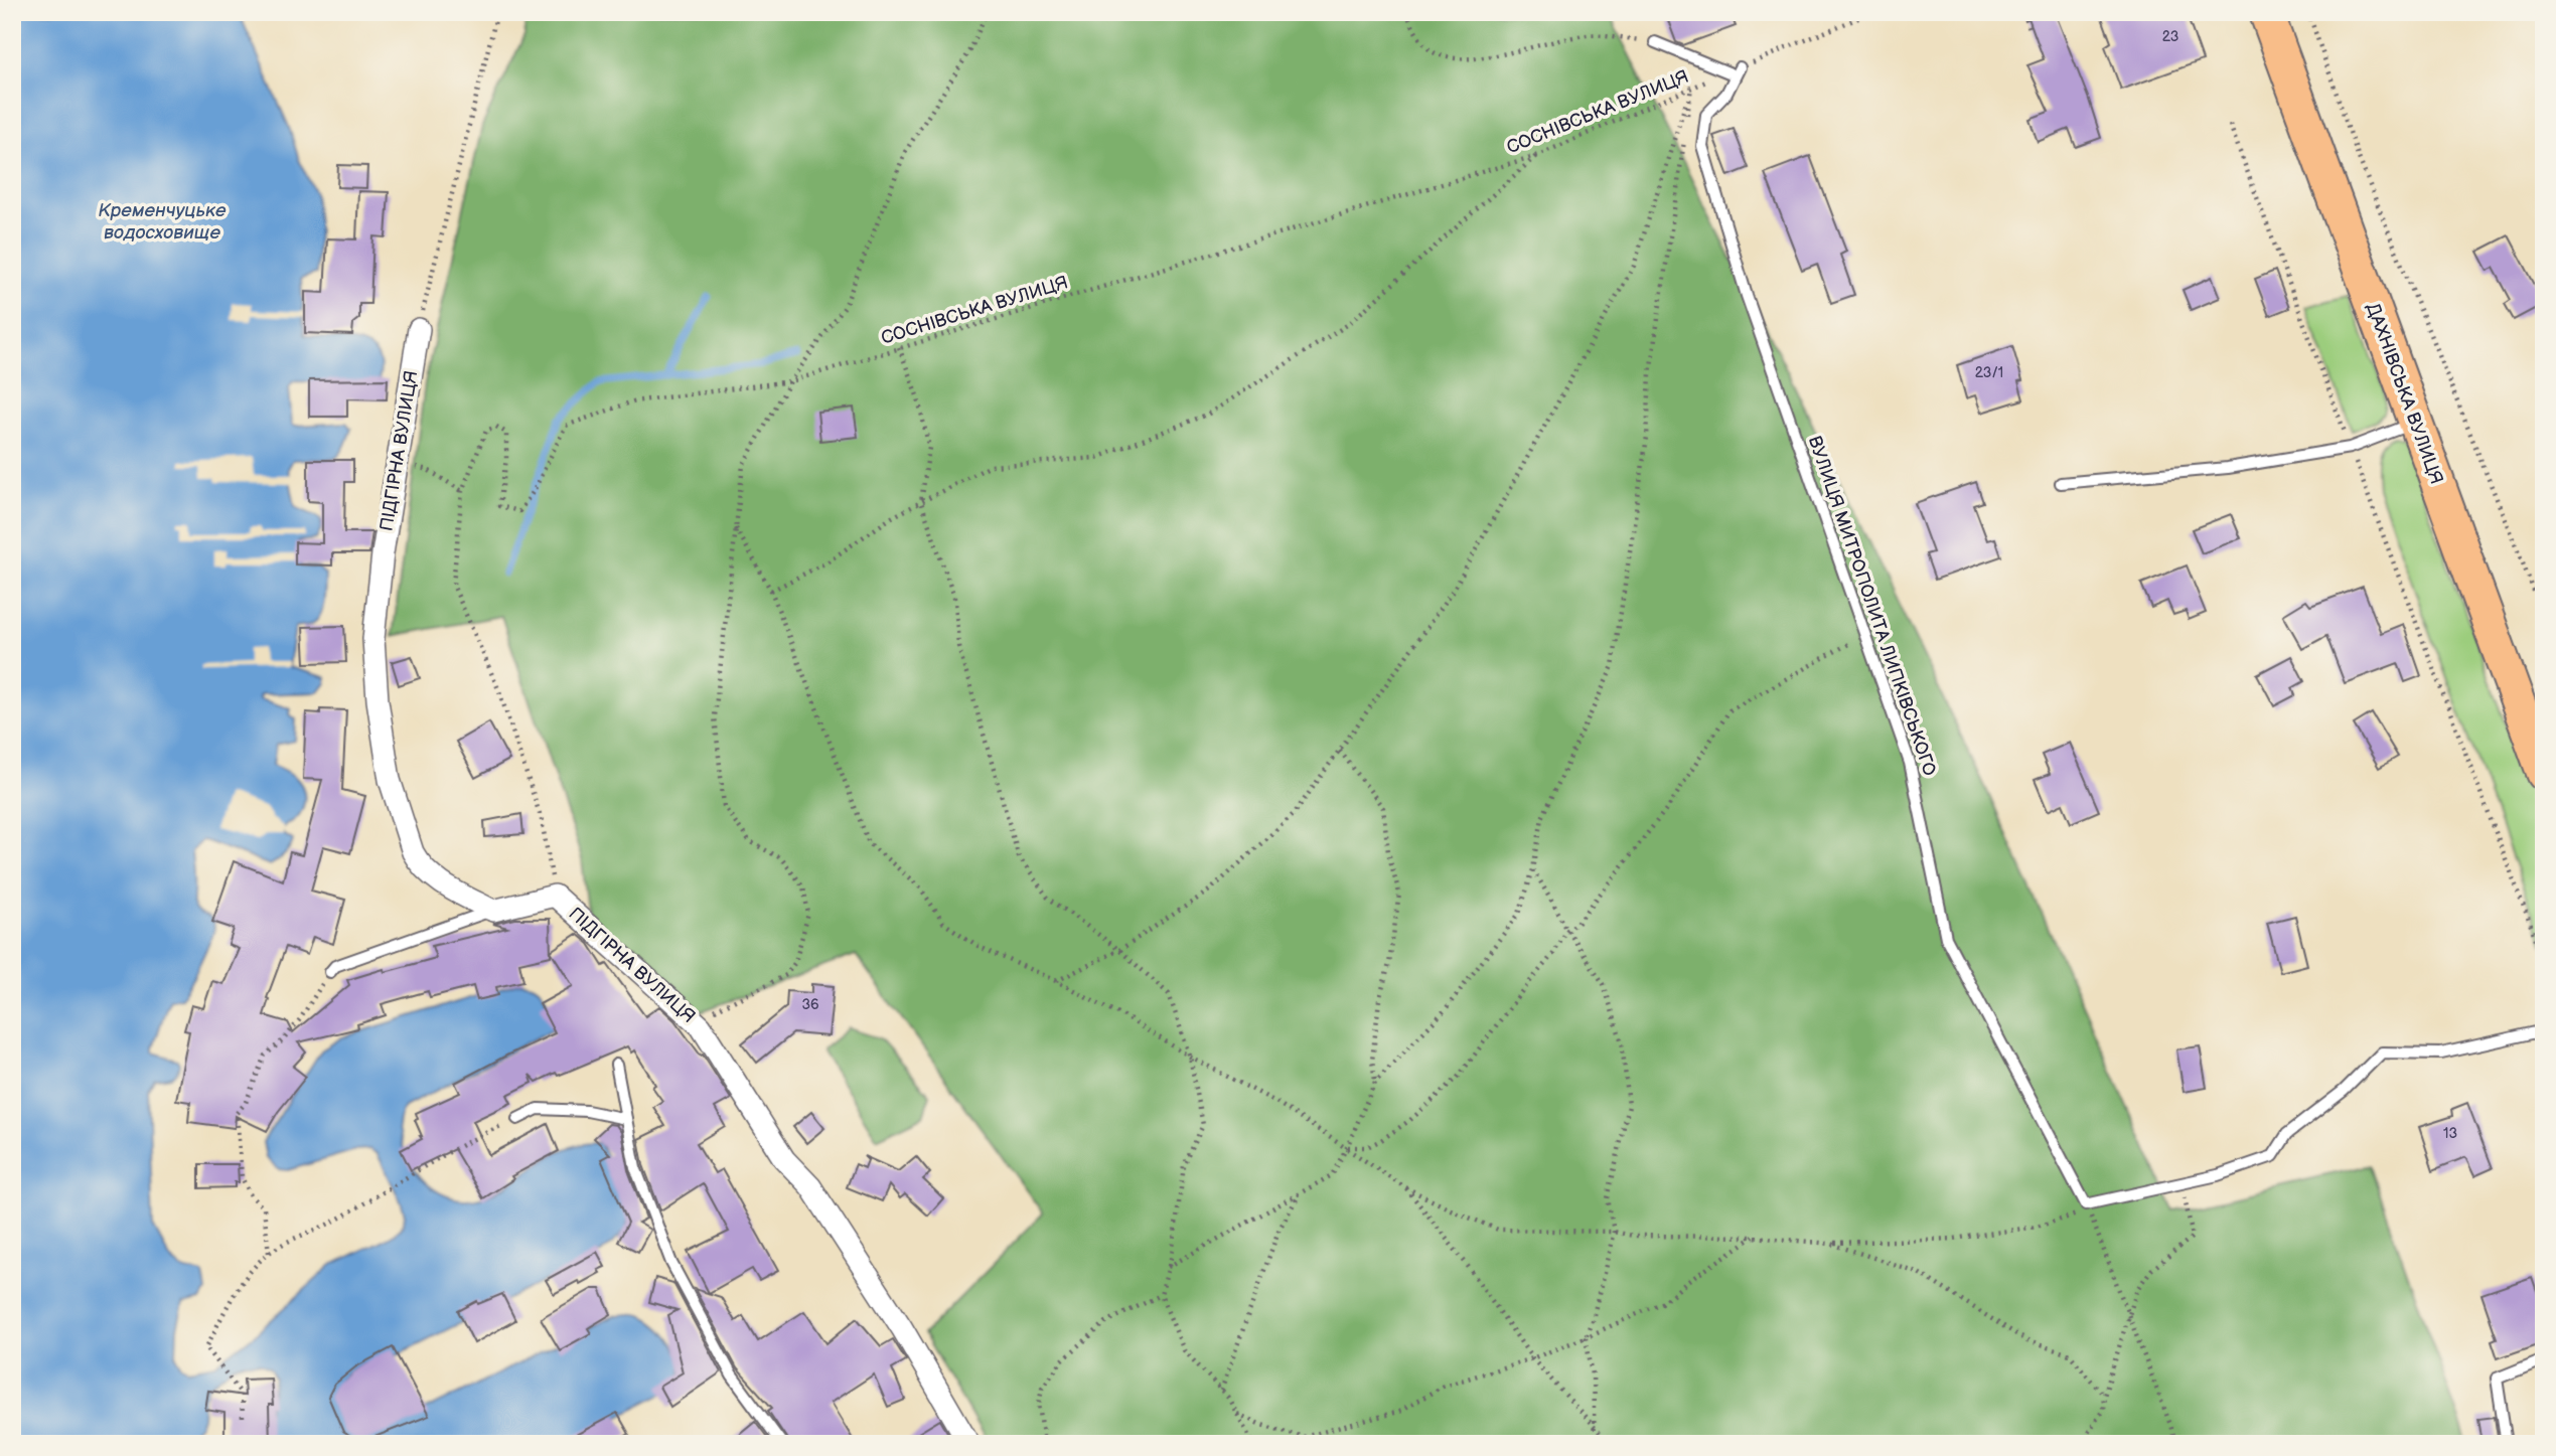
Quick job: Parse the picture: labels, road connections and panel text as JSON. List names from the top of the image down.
{
  "streets": {
    "main road": ["ДАХНІВСЬКА ВУЛИЦЯ"],
    "street": ["ПІДГІРНА ВУЛИЦЯ"],
    "lane": ["ВУЛИЦЯ МИТРОПОЛИТА ЛИПКІВСЬКОГО"],
    "path": ["СОСНІВСЬКА ВУЛИЦЯ"]
  },
  "crossings": [
    ["СОСНІВСЬКА ВУЛИЦЯ", "ВУЛИЦЯ МИТРОПОЛИТА ЛИПКІВСЬКОГО"]
  ],
  "water": ["Кременчуцьке водосховище"],
  "house_numbers": [
    "23",
    "23/1",
    "36",
    "13"
  ]
}
